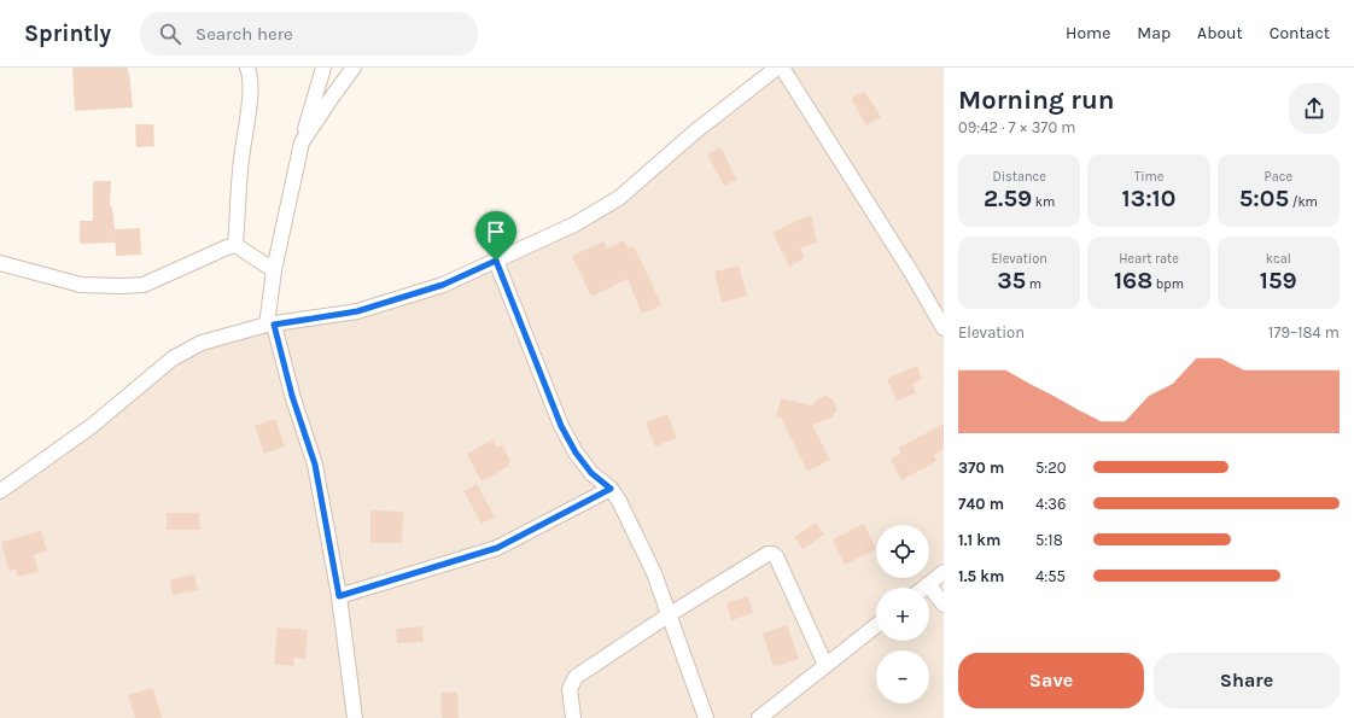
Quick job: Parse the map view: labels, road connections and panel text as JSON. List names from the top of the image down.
{
  "page": {
    "header": "Sprintly",
    "search": "Search here",
    "nav": [
      "Home",
      "Map",
      "About",
      "Contact"
    ],
    "heading": ["Morning run", "09:42 · 7 × 370 m"],
    "stats": [
      ["Distance", "2.59 km"],
      ["Time", "13:10"],
      ["Pace", "5:05 /km"],
      ["Elevation", "35 m"],
      ["Heart rate", "168 bpm"],
      ["kcal", "159"]
    ],
    "chart": ["Elevation", "179–184 m"],
    "list": [
      {
        "name": "370 m",
        "note": "5:20"
      },
      {
        "name": "740 m",
        "note": "4:36"
      },
      {
        "name": "1.1 km",
        "note": "5:18"
      },
      {
        "name": "1.5 km",
        "note": "4:55"
      }
    ],
    "map_buttons": ["+", "−"],
    "buttons": ["Save", "Share"]
  }
}
